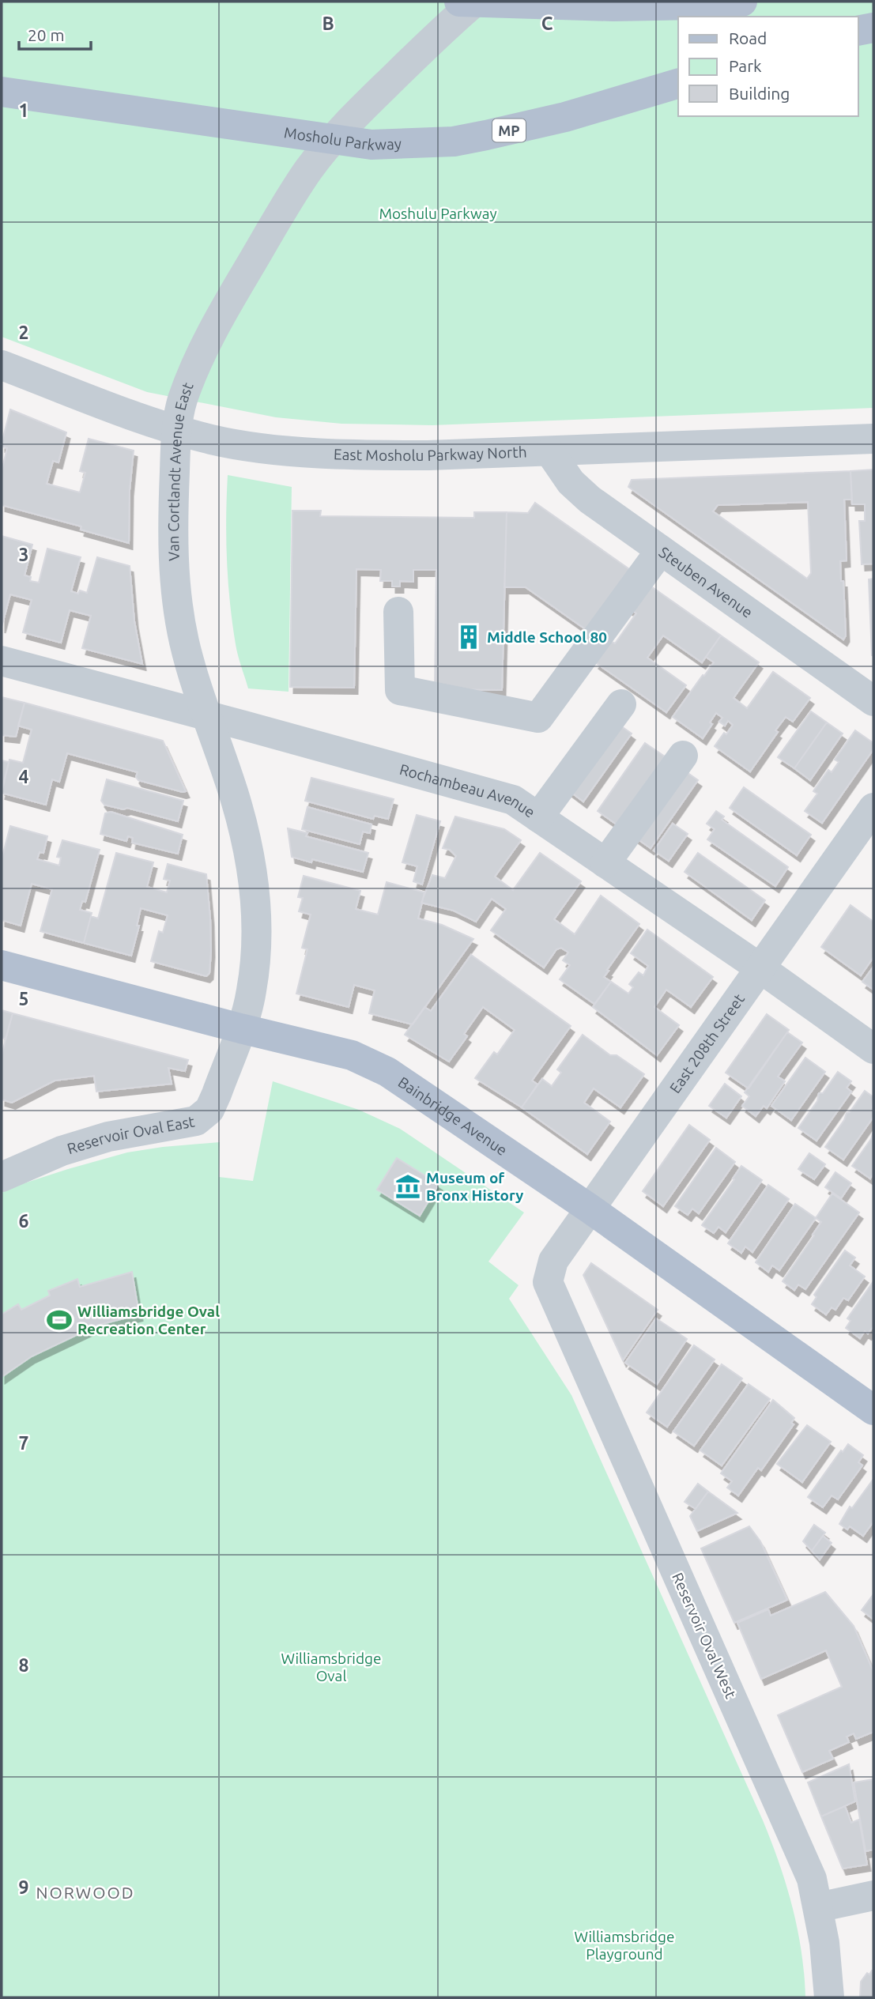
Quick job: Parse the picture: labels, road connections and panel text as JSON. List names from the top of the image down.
{
  "streets": {
    "main road": ["MP", "Mosholu Parkway", "Bainbridge Avenue"],
    "street": [
      "East Mosholu Parkway North",
      "Van Cortlandt Avenue East",
      "Steuben Avenue",
      "Rochambeau Avenue",
      "East 208th Street",
      "Reservoir Oval East",
      "Reservoir Oval West"
    ]
  },
  "crossings": [
    ["Mosholu Parkway", "Van Cortlandt Avenue East"],
    ["East Mosholu Parkway North", "Van Cortlandt Avenue East"],
    ["East Mosholu Parkway North", "Steuben Avenue"],
    ["Van Cortlandt Avenue East", "Rochambeau Avenue"],
    ["Van Cortlandt Avenue East", "Bainbridge Avenue"],
    ["Van Cortlandt Avenue East", "Reservoir Oval East"],
    ["Rochambeau Avenue", "East 208th Street"],
    ["East 208th Street", "Bainbridge Avenue"],
    ["East 208th Street", "Reservoir Oval West"],
    ["Bainbridge Avenue", "Reservoir Oval East"]
  ],
  "districts": ["NORWOOD"],
  "parks": ["Moshulu Parkway", "Williamsbridge Oval", "Williamsbridge Playground"],
  "places": {
    "building": ["Middle School 80"],
    "museum": ["Museum of Bronx History"],
    "sports": ["Williamsbridge Oval Recreation Center"]
  },
  "legend": ["Road", "Park", "Building"],
  "scale_bar": "20 m",
  "grid": {
    "columns": ["B", "C"],
    "rows": [
      "1",
      "2",
      "3",
      "4",
      "5",
      "6",
      "7",
      "8",
      "9"
    ]
  }
}
